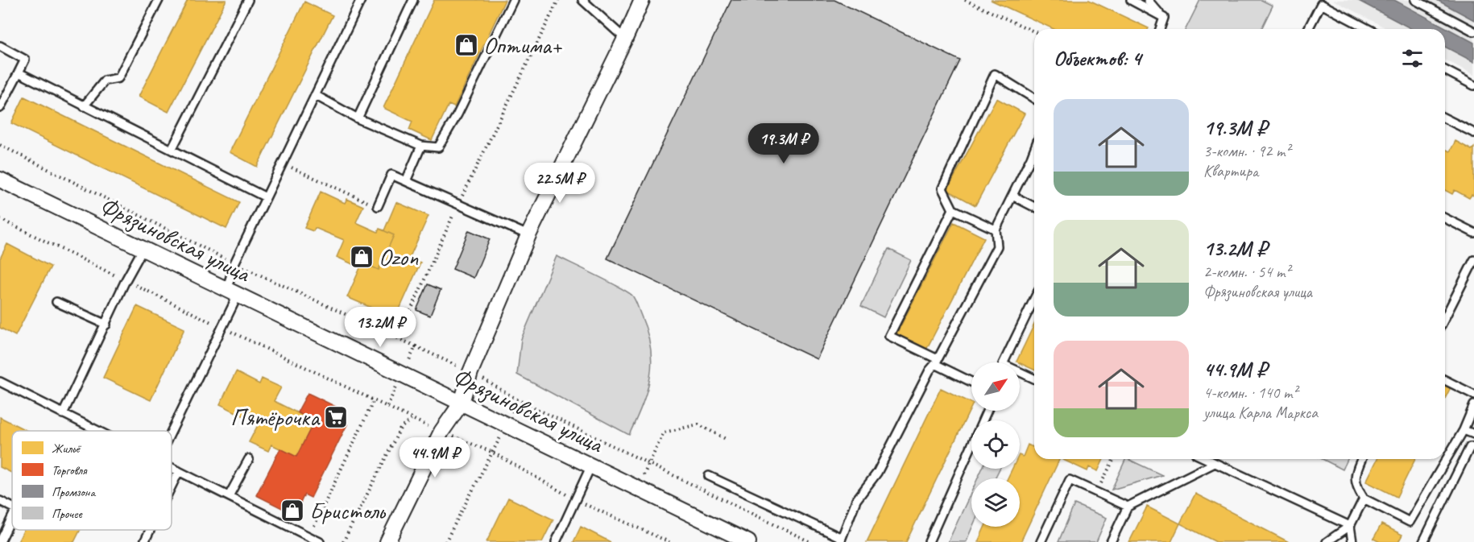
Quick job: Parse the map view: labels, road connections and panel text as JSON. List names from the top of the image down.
{
  "streets": {
    "street": ["Фрязиновская улица"]
  },
  "places": {
    "shop": ["Оптима+", "Ozon", "Бристоль"],
    "supermarket": ["Пятёрочка"]
  },
  "legend": [
    "Жильё",
    "Торговля",
    "Промзона",
    "Прочее"
  ],
  "north": "top right",
  "page": {
    "heading": "Объектов: 4",
    "list": [
      {
        "name": "19.3M ₽",
        "note": "3-комн. · 92 m² · Квартира"
      },
      {
        "name": "13.2M ₽",
        "note": "2-комн. · 54 m² · Фрязиновская улица"
      },
      {
        "name": "44.9M ₽",
        "note": "4-комн. · 140 m² · улица Карла Маркса"
      }
    ],
    "price": [
      "19.3M ₽",
      "22.5M ₽",
      "13.2M ₽",
      "44.9M ₽"
    ]
  }
}
